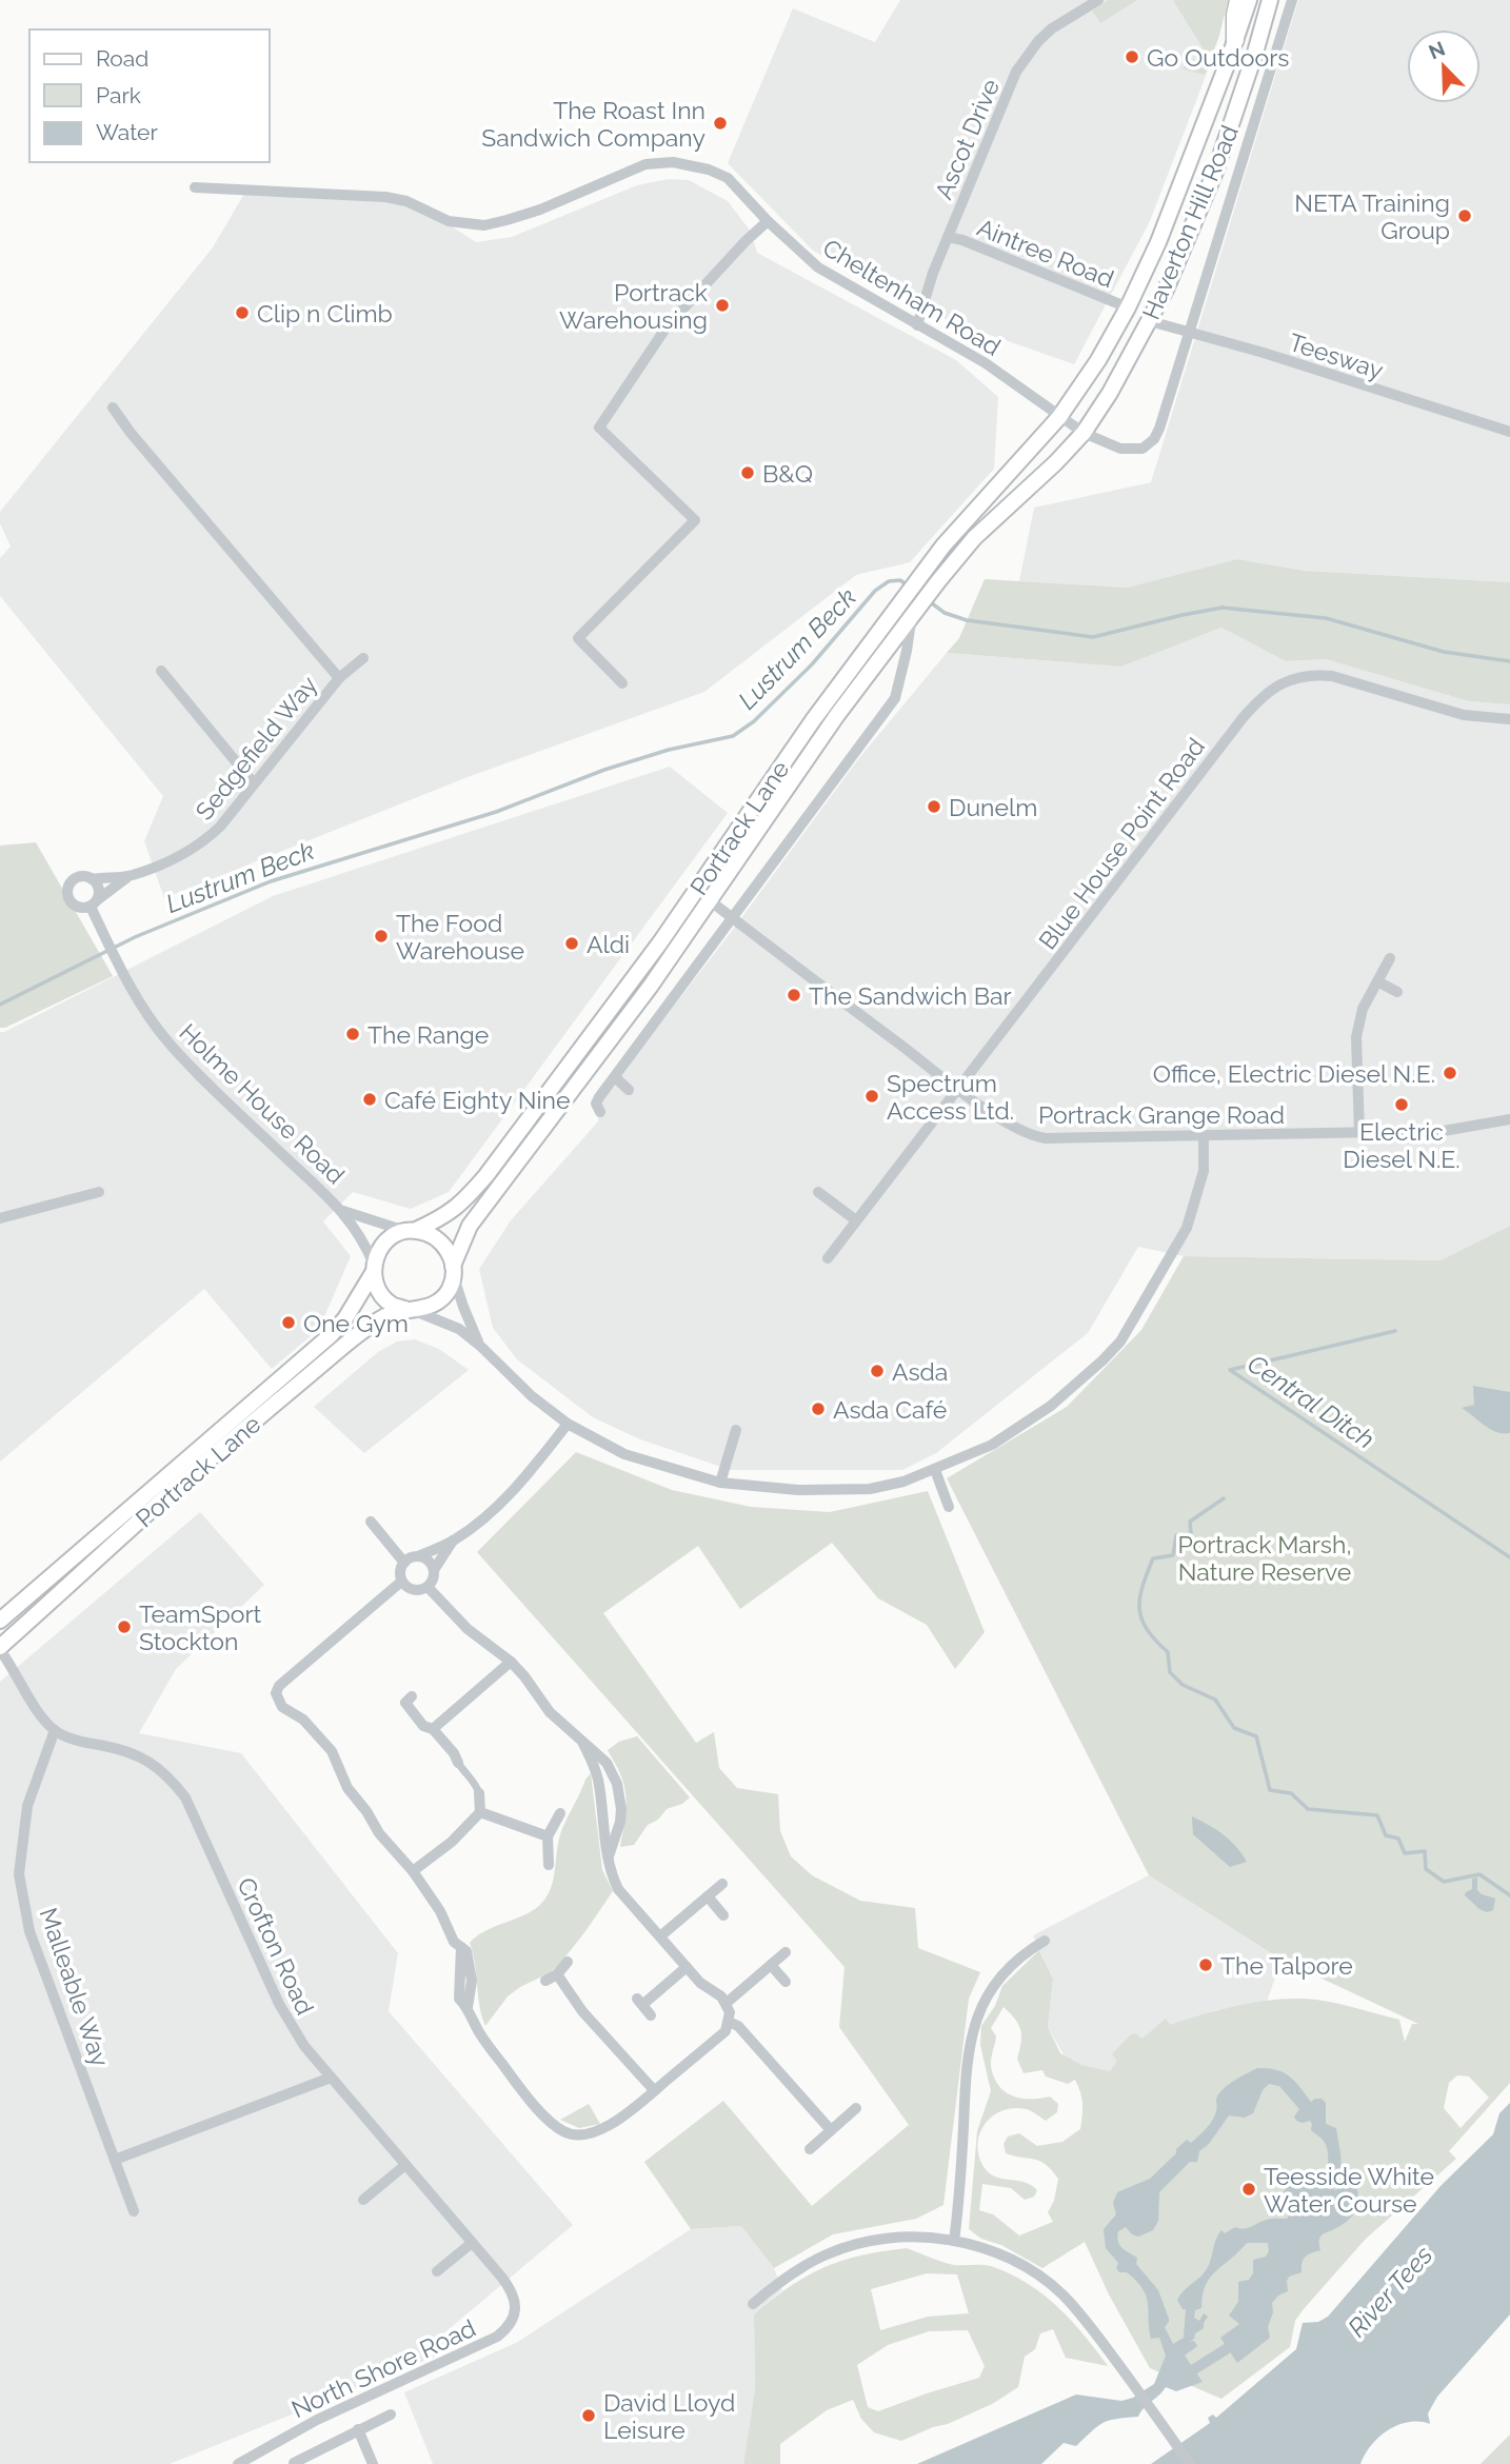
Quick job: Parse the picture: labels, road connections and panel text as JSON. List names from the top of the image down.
{
  "streets": {
    "main road": ["Haverton Hill Road", "Portrack Lane"],
    "street": [
      "Ascot Drive",
      "Aintree Road",
      "Cheltenham Road",
      "Teesway",
      "Sedgefield Way",
      "Blue House Point Road",
      "Holme House Road",
      "Portrack Grange Road",
      "Crofton Road",
      "Malleable Way",
      "North Shore Road"
    ]
  },
  "crossings": [
    ["Ascot Drive", "Aintree Road"],
    ["Ascot Drive", "Cheltenham Road"],
    ["Haverton Hill Road", "Aintree Road"],
    ["Haverton Hill Road", "Cheltenham Road"],
    ["Haverton Hill Road", "Teesway"],
    ["Haverton Hill Road", "Portrack Lane"],
    ["Cheltenham Road", "Teesway"],
    ["Cheltenham Road", "Portrack Lane"],
    ["Sedgefield Way", "Holme House Road"],
    ["Portrack Lane", "Holme House Road"],
    ["Portrack Lane", "Portrack Grange Road"],
    ["Blue House Point Road", "Portrack Grange Road"],
    ["Crofton Road", "Malleable Way"],
    ["Crofton Road", "North Shore Road"]
  ],
  "water": ["Lustrum Beck", "Central Ditch", "River Tees"],
  "parks": ["Portrack Marsh, Nature Reserve"],
  "places": [
    "Go Outdoors",
    "The Roast Inn Sandwich Company",
    "NETA Training Group",
    "Portrack Warehousing",
    "Clip n Climb",
    "B&Q",
    "Dunelm",
    "The Food Warehouse",
    "Aldi",
    "The Sandwich Bar",
    "The Range",
    "Office, Electric Diesel N.E.",
    "Spectrum Access Ltd.",
    "Café Eighty Nine",
    "Electric Diesel N.E.",
    "One Gym",
    "Asda",
    "Asda Café",
    "TeamSport Stockton",
    "The Talpore",
    "Teesside White Water Course",
    "David Lloyd Leisure"
  ],
  "legend": ["Road", "Park", "Water"],
  "north": "top left"
}
